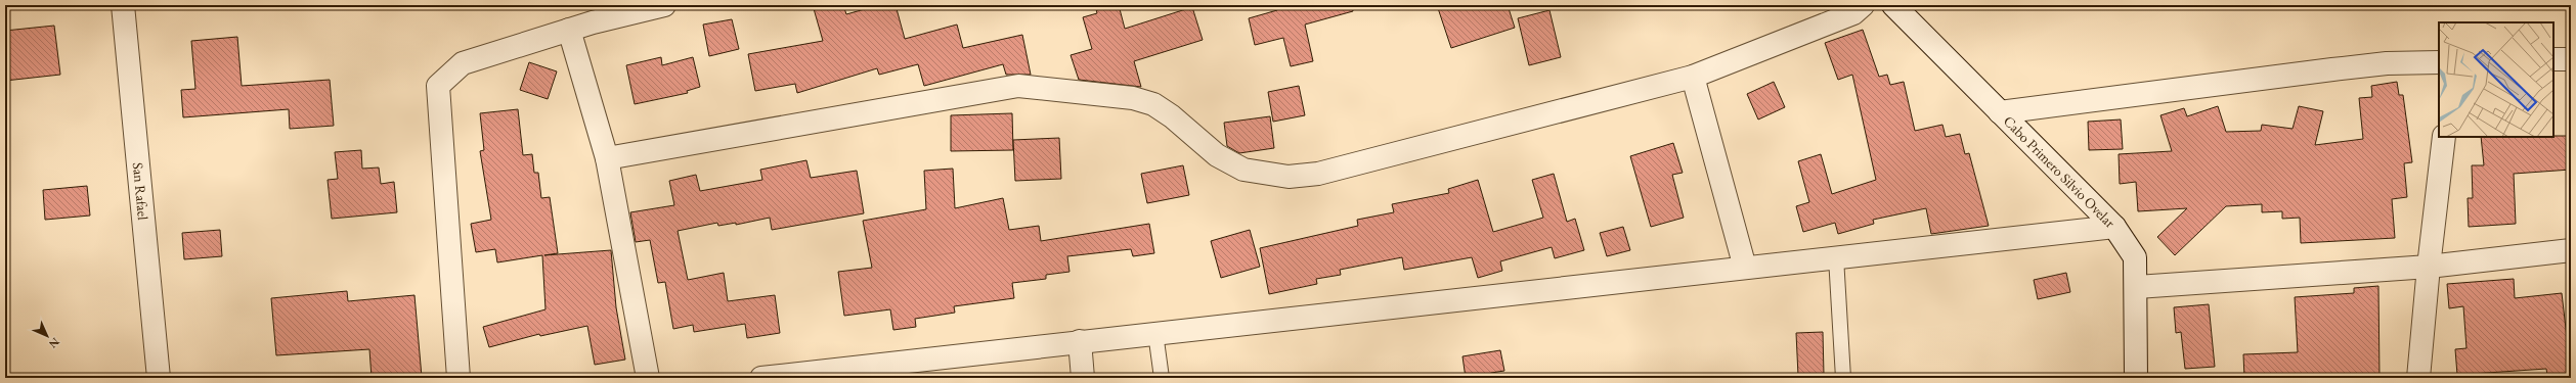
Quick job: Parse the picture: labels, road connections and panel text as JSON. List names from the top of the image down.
{
  "streets": {
    "street": ["Cabo Primero Silvio Ovelar", "San Rafael"]
  },
  "north": "bottom right"
}
